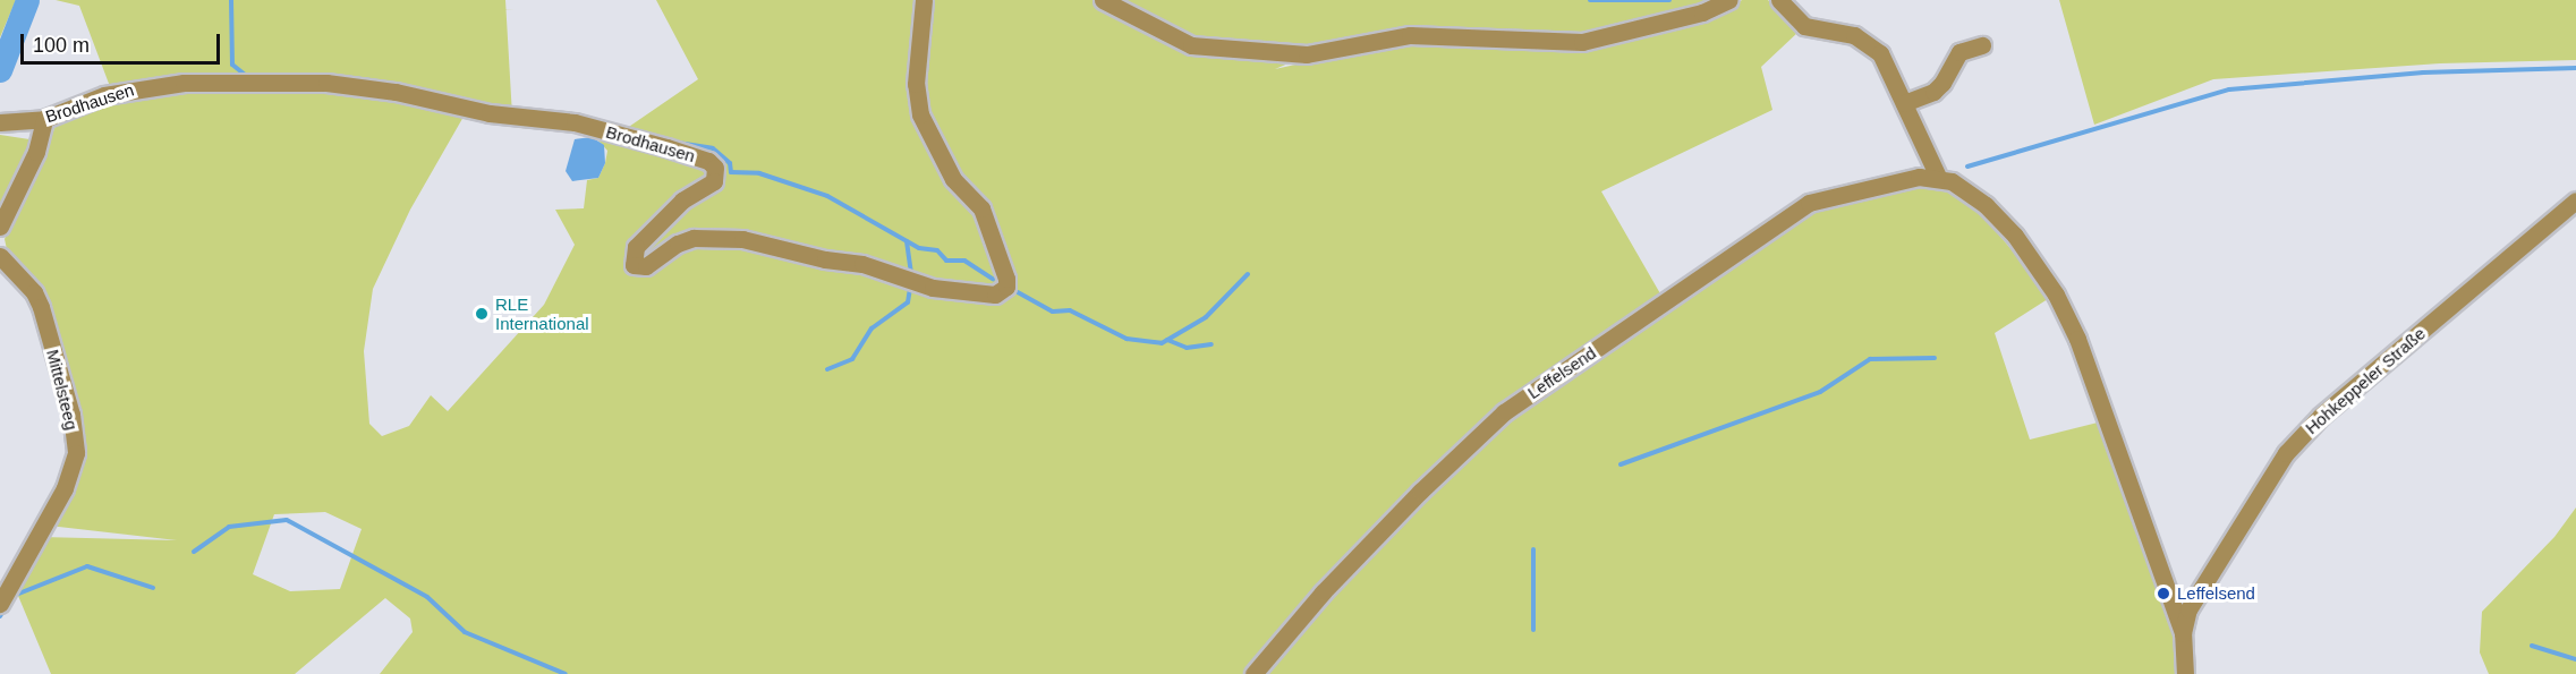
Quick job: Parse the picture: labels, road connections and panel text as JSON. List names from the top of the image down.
{
  "streets": {
    "street": [
      "Brodhausen",
      "Leffelsend",
      "Hohkeppeler Straße",
      "Mittelsteeg"
    ]
  },
  "places": ["RLE International", "Leffelsend"],
  "scale_bar": "100 m"
}
